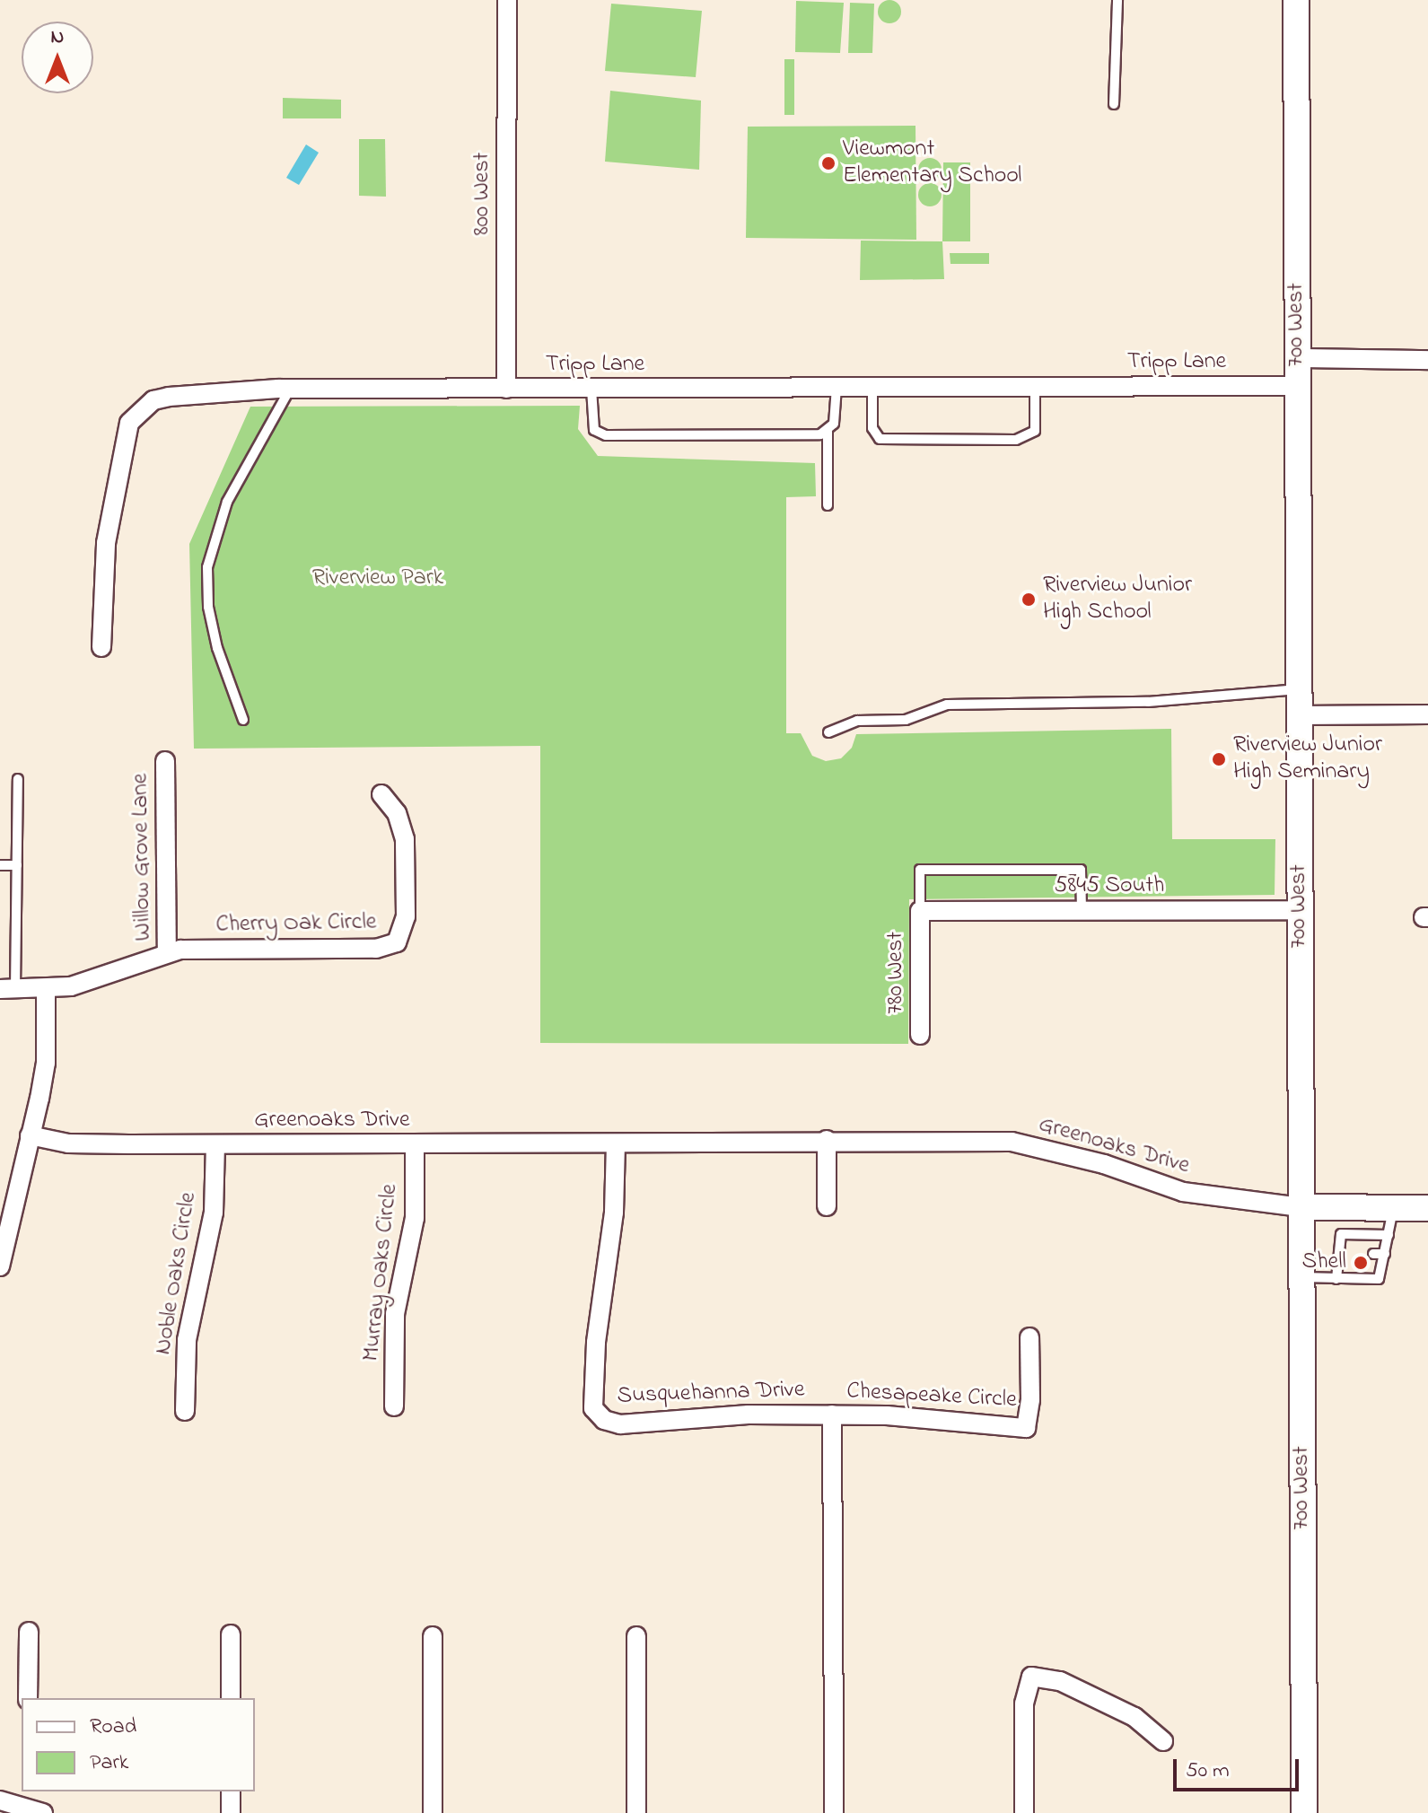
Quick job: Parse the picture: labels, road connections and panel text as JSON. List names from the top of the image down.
{
  "streets": {
    "main road": ["700 West"],
    "street": [
      "800 West",
      "Tripp Lane",
      "Willow Grove Lane",
      "5845 South",
      "Cherry Oak Circle",
      "780 West",
      "Greenoaks Drive",
      "Murray Oaks Circle",
      "Noble Oaks Circle",
      "Susquehanna Drive",
      "Chesapeake Circle"
    ]
  },
  "crossings": [
    ["800 West", "Tripp Lane"],
    ["700 West", "Tripp Lane"],
    ["700 West", "5845 South"],
    ["700 West", "Greenoaks Drive"],
    ["Willow Grove Lane", "Cherry Oak Circle"],
    ["5845 South", "780 West"],
    ["Greenoaks Drive", "Murray Oaks Circle"],
    ["Greenoaks Drive", "Noble Oaks Circle"],
    ["Greenoaks Drive", "Susquehanna Drive"],
    ["Susquehanna Drive", "Chesapeake Circle"]
  ],
  "parks": ["Riverview Park"],
  "places": [
    "Viewmont Elementary School",
    "Riverview Junior High School",
    "Riverview Junior High Seminary",
    "Shell"
  ],
  "legend": ["Road", "Park"],
  "scale_bar": "50 m",
  "north": "top"
}
